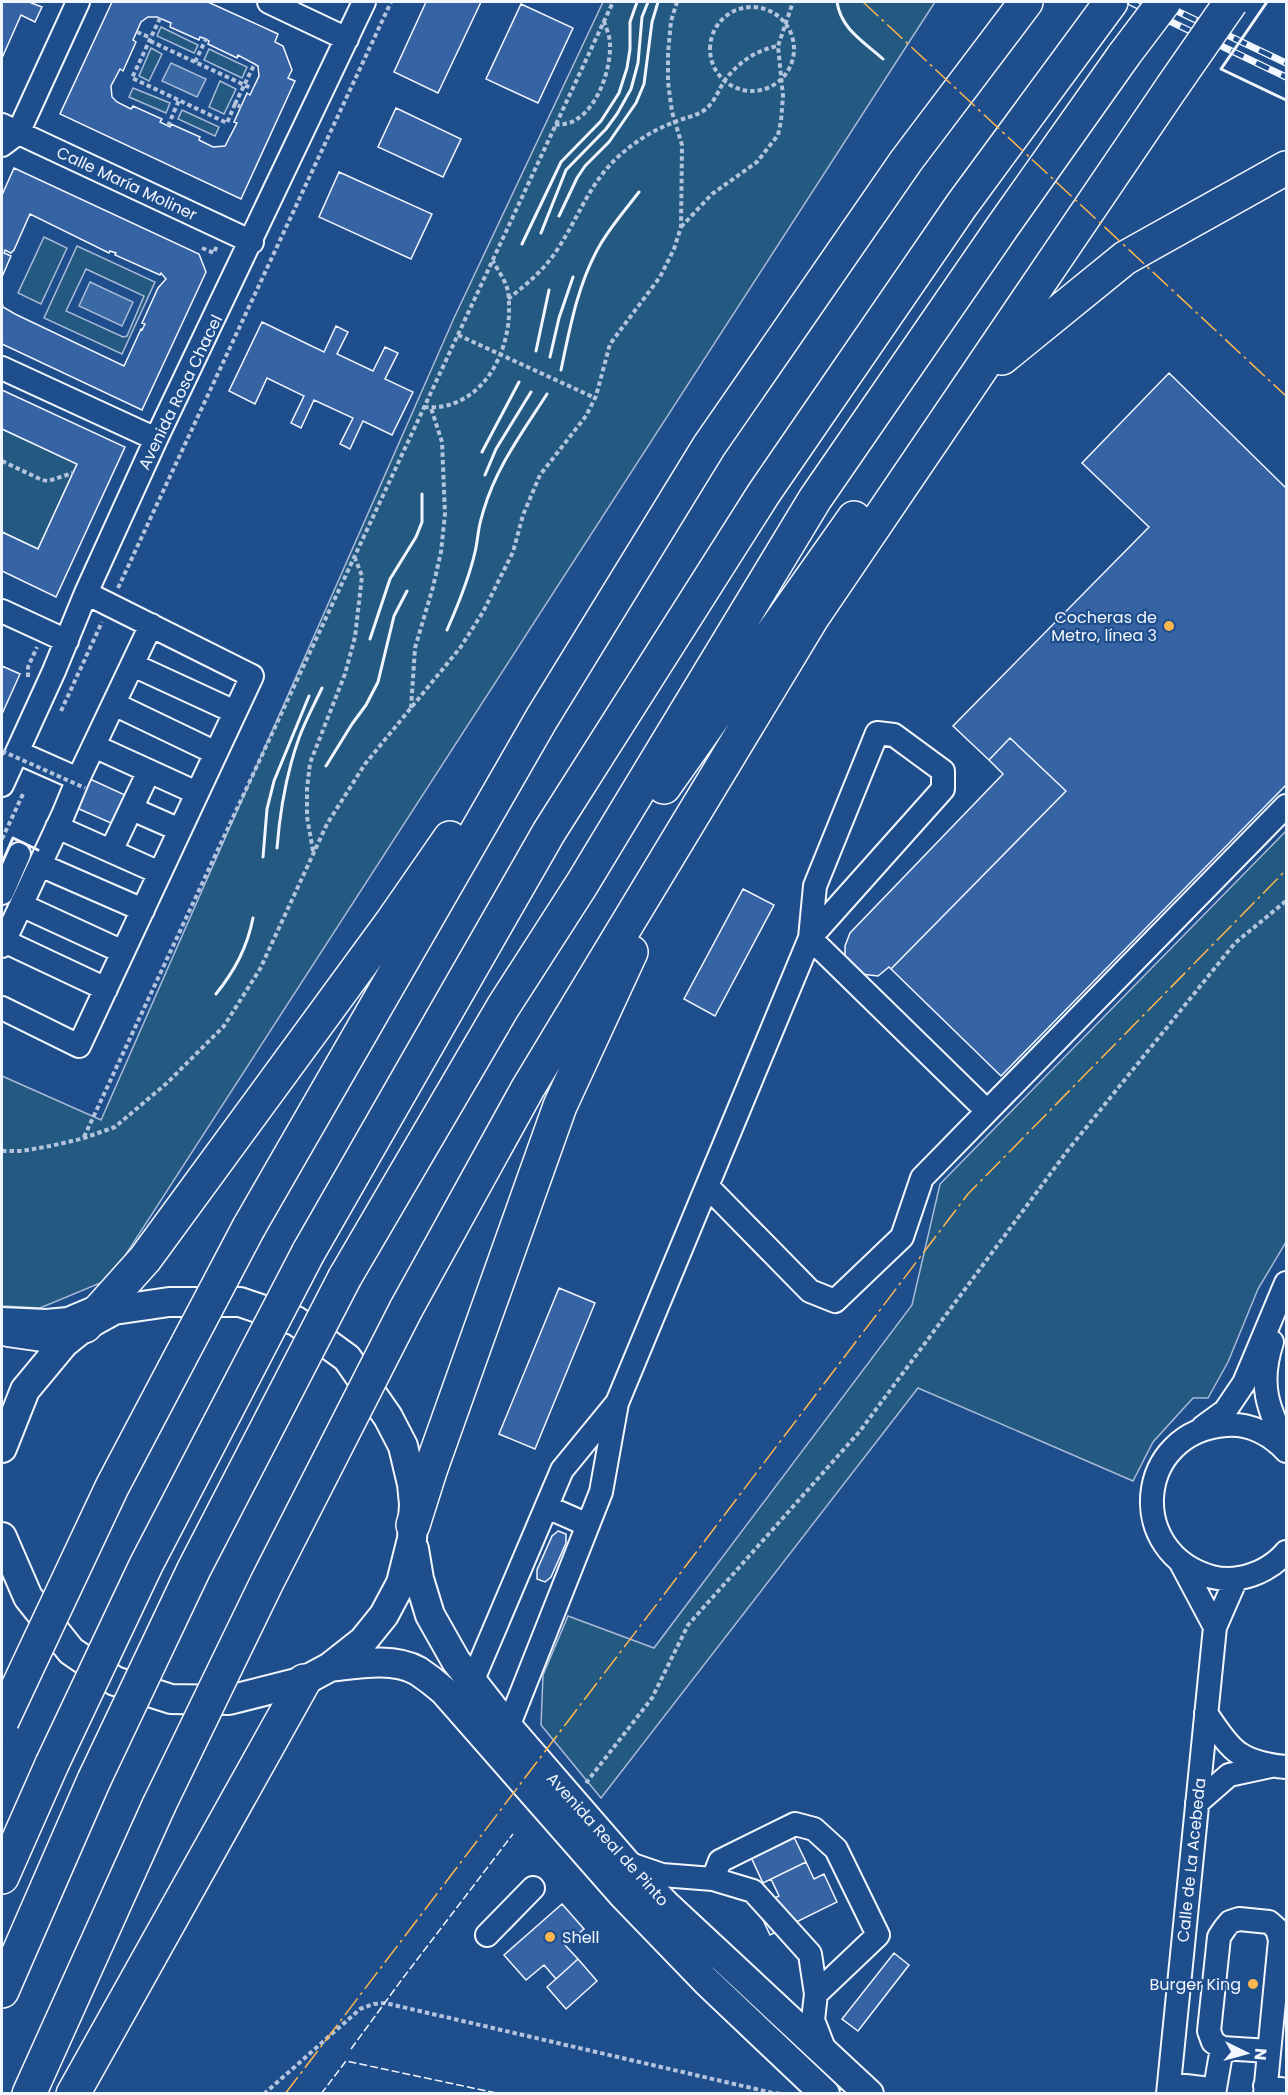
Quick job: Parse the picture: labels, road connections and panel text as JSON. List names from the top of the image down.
{
  "streets": {
    "main road": ["Avenida Real de Pinto"],
    "street": ["Calle María Moliner", "Avenida Rosa Chacel", "Calle de La Acebeda"]
  },
  "crossings": [
    ["Calle María Moliner", "Avenida Rosa Chacel"]
  ],
  "places": ["Cocheras de Metro, línea 3", "Shell", "Burger King"],
  "north": "right"
}
